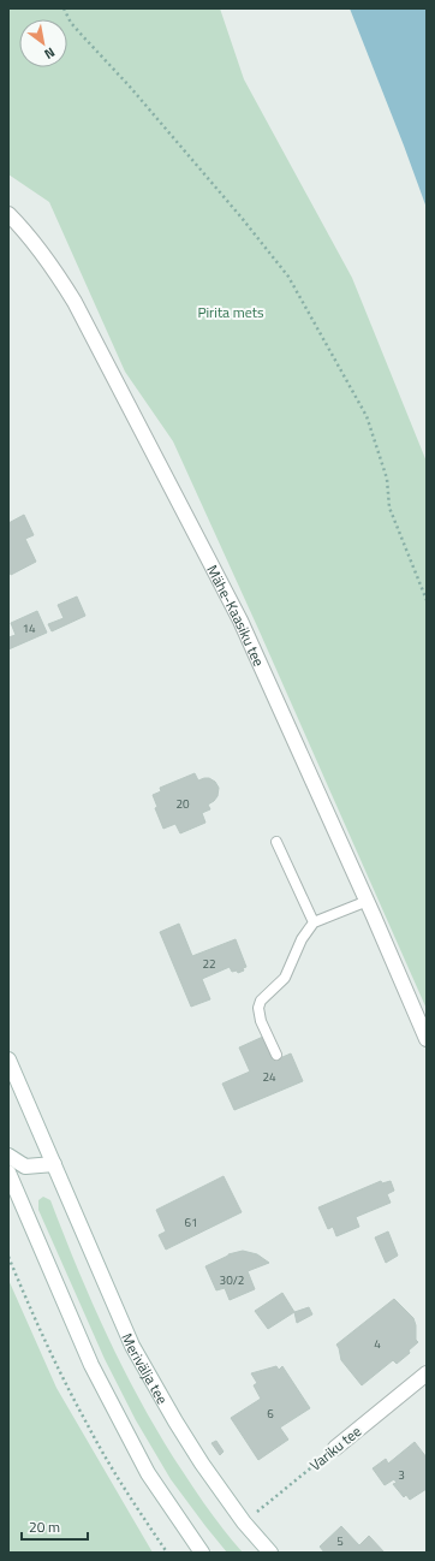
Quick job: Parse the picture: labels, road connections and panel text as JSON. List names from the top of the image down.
{
  "streets": {
    "street": ["Mähe-Kaasiku tee", "Merivälja tee", "Variku tee"]
  },
  "crossings": [
    ["Merivälja tee", "Variku tee"]
  ],
  "parks": ["Pirita mets"],
  "house_numbers": [
    "14",
    "20",
    "22",
    "24",
    "61",
    "30/2",
    "4",
    "6",
    "3",
    "5"
  ],
  "scale_bar": "20 m",
  "north": "bottom right"
}
